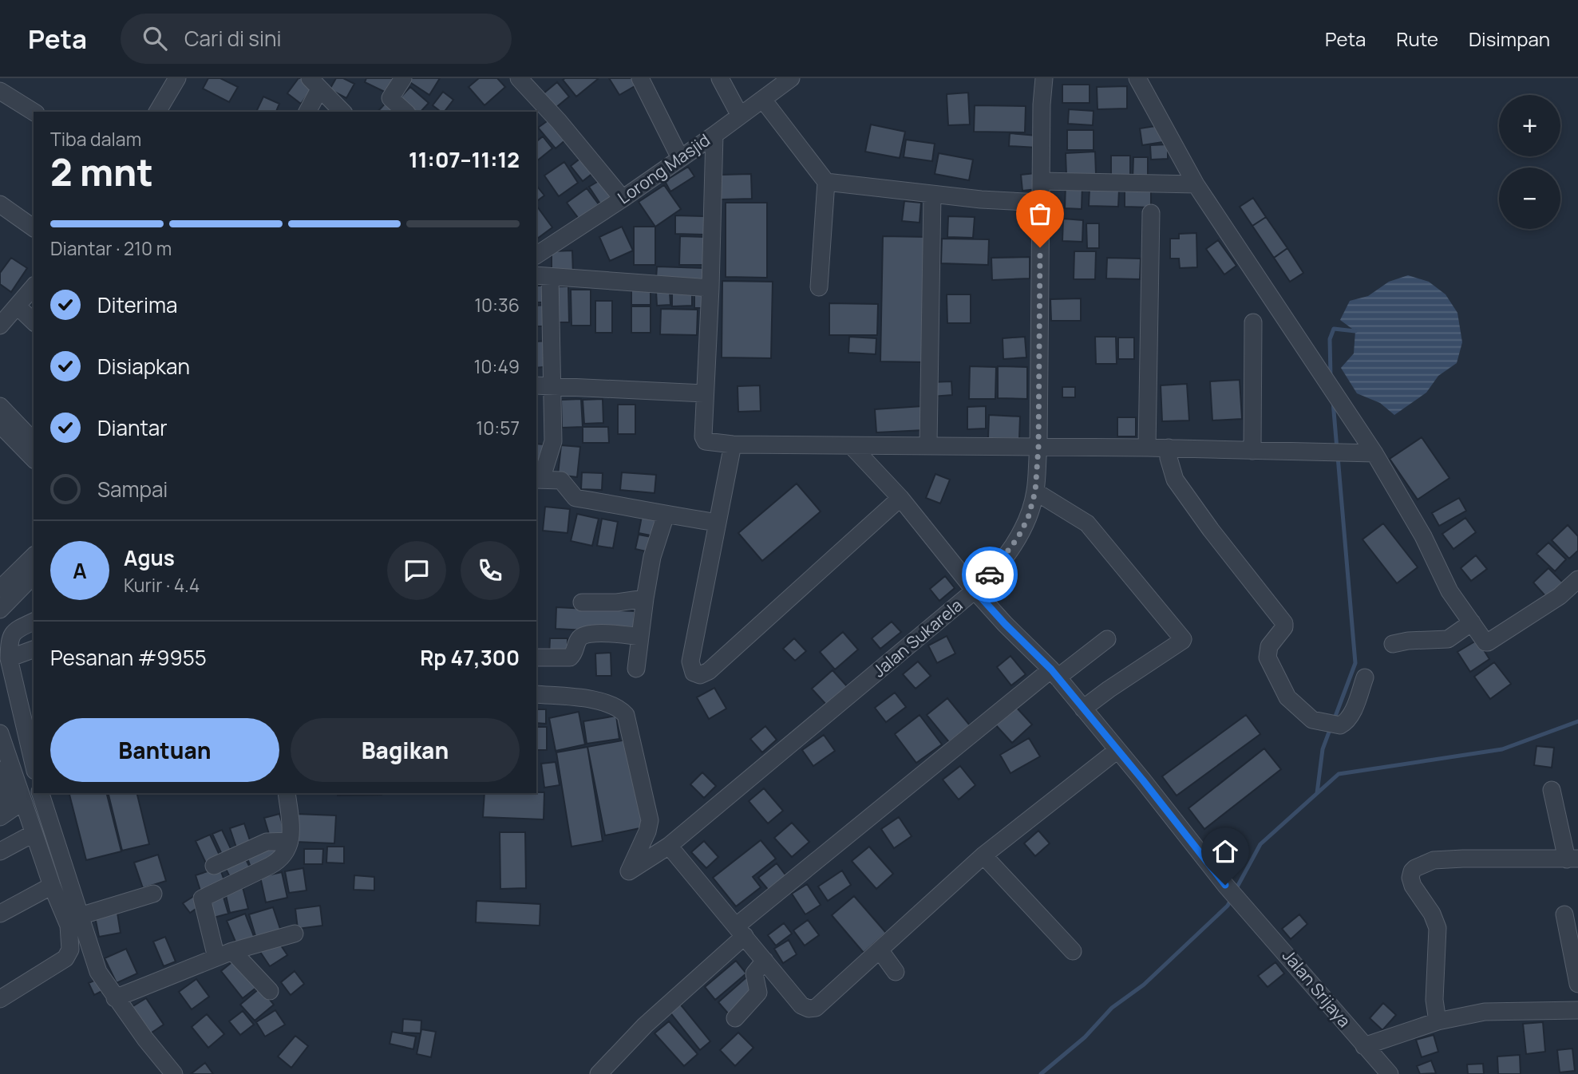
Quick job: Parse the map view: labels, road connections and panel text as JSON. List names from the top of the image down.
{
  "streets": {
    "street": ["Lorong Masjid", "Jalan Sukarela", "Jalan Srijaya"]
  },
  "page": {
    "header": "Peta",
    "search": "Cari di sini",
    "nav": ["Peta", "Rute", "Disimpan"],
    "map_buttons": ["+", "−"],
    "heading": ["2 mnt", "Tiba dalam", "11:07–11:12"],
    "panel": [
      "Agus",
      "Kurir · 4.4",
      "Pesanan #9955",
      "Rp 47,300"
    ],
    "bar": "Diantar · 210 m",
    "list": [
      ["Diterima", "10:36"],
      ["Disiapkan", "10:49"],
      ["Diantar", "10:57"],
      "Sampai"
    ],
    "round": "A",
    "buttons": ["Bantuan", "Bagikan"]
  }
}
